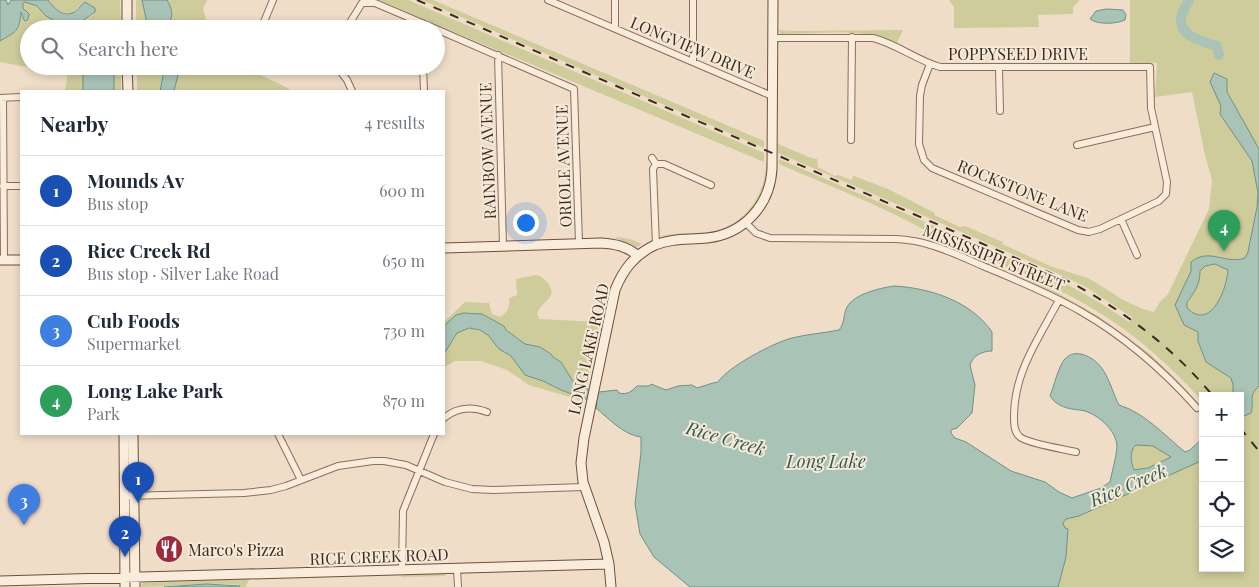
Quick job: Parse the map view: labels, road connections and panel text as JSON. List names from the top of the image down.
{
  "streets": {
    "street": [
      "LONGVIEW DRIVE",
      "POPPYSEED DRIVE",
      "RAINBOW AVENUE",
      "ORIOLE AVENUE",
      "ROCKSTONE LANE",
      "MISSISSIPPI STREET",
      "LONG LAKE ROAD",
      "RICE CREEK ROAD"
    ]
  },
  "crossings": [
    ["LONGVIEW DRIVE", "LONG LAKE ROAD"],
    ["POPPYSEED DRIVE", "ROCKSTONE LANE"],
    ["POPPYSEED DRIVE", "LONG LAKE ROAD"],
    ["RAINBOW AVENUE", "ORIOLE AVENUE"],
    ["MISSISSIPPI STREET", "LONG LAKE ROAD"],
    ["LONG LAKE ROAD", "RICE CREEK ROAD"]
  ],
  "water": ["Rice Creek", "Long Lake"],
  "places": {
    "restaurant": ["Marco's Pizza"]
  },
  "page": {
    "search": "Search here",
    "heading": ["Nearby", "4 results"],
    "list": [
      {
        "mark": "1",
        "name": "Mounds Av",
        "note": "Bus stop",
        "value": "600 m"
      },
      {
        "mark": "2",
        "name": "Rice Creek Rd",
        "note": "Bus stop · Silver Lake Road",
        "value": "650 m"
      },
      {
        "mark": "3",
        "name": "Cub Foods",
        "note": "Supermarket",
        "value": "730 m"
      },
      {
        "mark": "4",
        "name": "Long Lake Park",
        "note": "Park",
        "value": "870 m"
      }
    ],
    "pins": [
      "4",
      "1",
      "3",
      "2"
    ],
    "map_buttons": ["+", "−"]
  }
}
